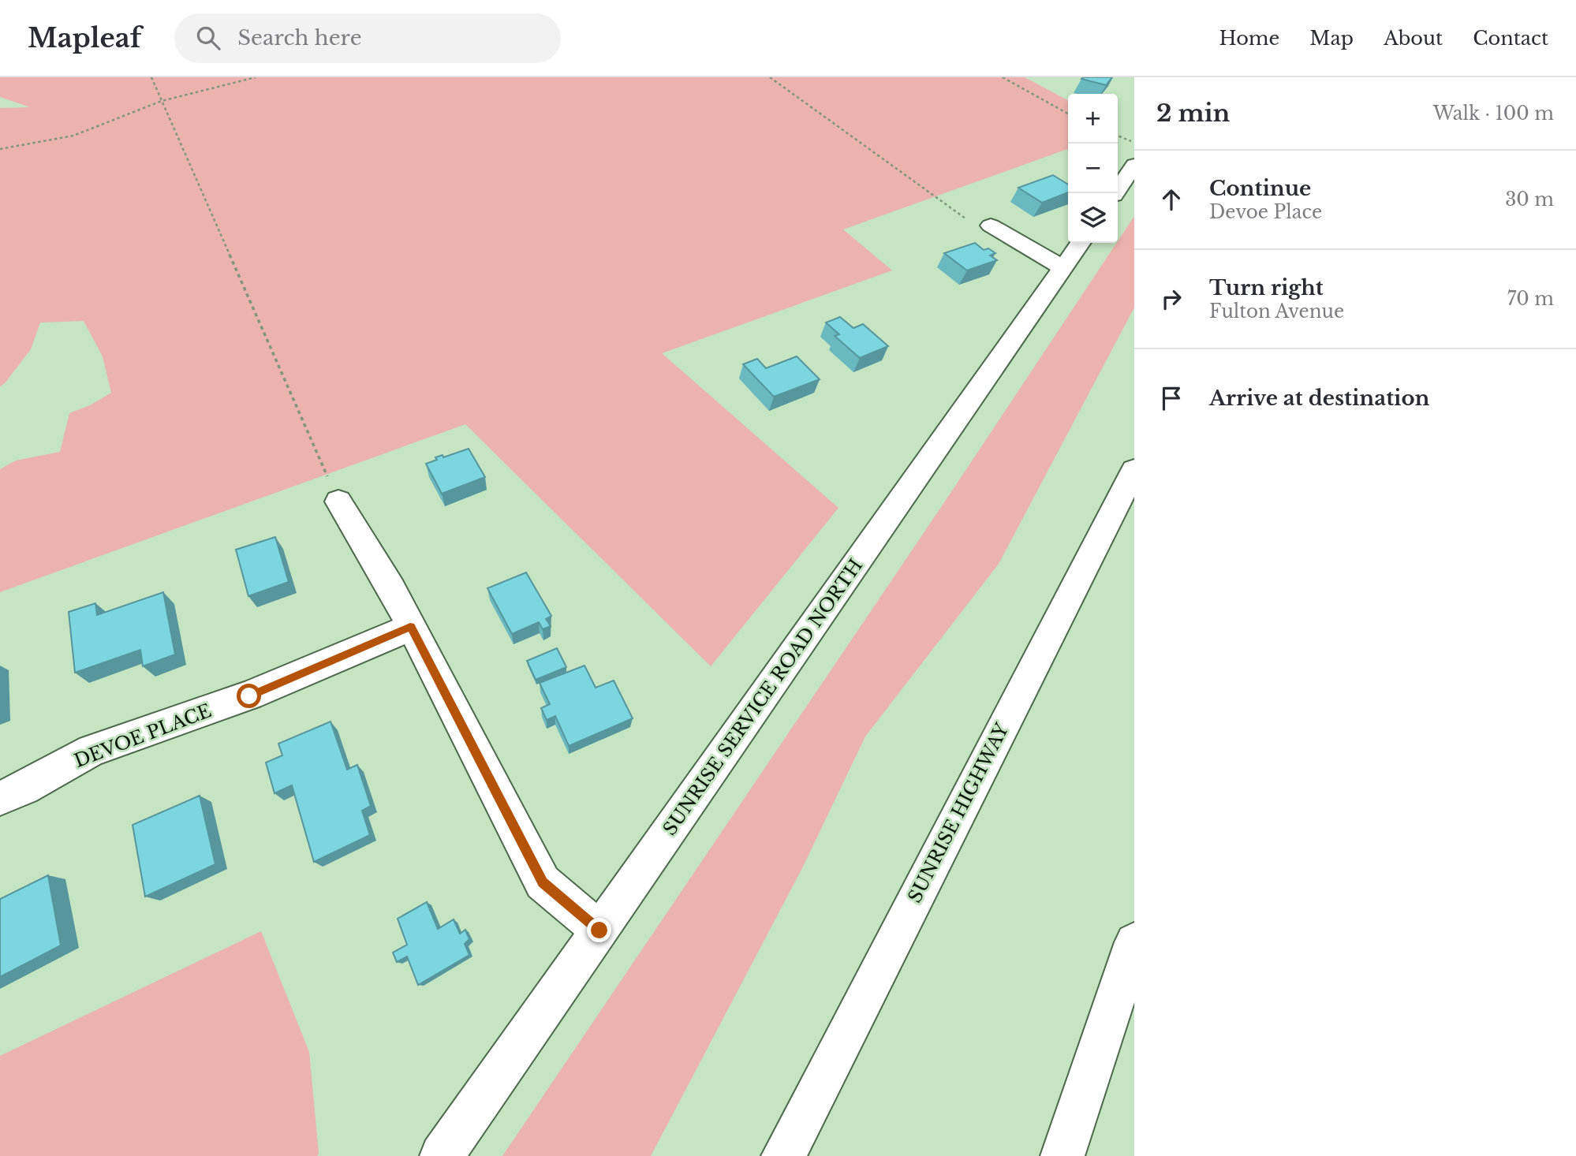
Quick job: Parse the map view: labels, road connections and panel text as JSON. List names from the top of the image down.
{
  "streets": {
    "main road": ["SUNRISE SERVICE ROAD NORTH", "DEVOE PLACE", "SUNRISE HIGHWAY"]
  },
  "page": {
    "header": "Mapleaf",
    "search": "Search here",
    "nav": [
      "Home",
      "Map",
      "About",
      "Contact"
    ],
    "heading": ["2 min", "Walk · 100 m"],
    "map_buttons": ["+", "−"],
    "list": [
      ["Continue", "Devoe Place", "30 m"],
      ["Turn right", "Fulton Avenue", "70 m"],
      "Arrive at destination"
    ]
  }
}
